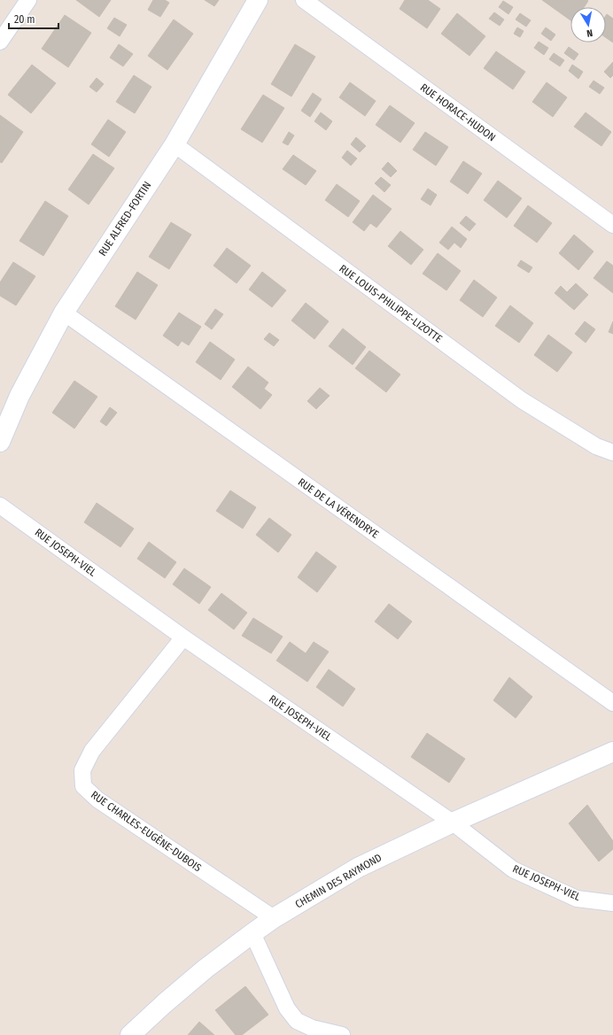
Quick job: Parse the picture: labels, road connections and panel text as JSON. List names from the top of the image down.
{
  "streets": {
    "street": [
      "RUE HORACE-HUDON",
      "RUE ALFRED-FORTIN",
      "RUE LOUIS-PHILIPPE-LIZOTTE",
      "RUE DE LA VÉRENDRYE",
      "RUE JOSEPH-VIEL",
      "RUE CHARLES-EUGÈNE-DUBOIS",
      "CHEMIN DES RAYMOND"
    ]
  },
  "crossings": [
    ["RUE ALFRED-FORTIN", "RUE LOUIS-PHILIPPE-LIZOTTE"],
    ["RUE ALFRED-FORTIN", "RUE DE LA VÉRENDRYE"],
    ["RUE JOSEPH-VIEL", "RUE CHARLES-EUGÈNE-DUBOIS"],
    ["RUE JOSEPH-VIEL", "CHEMIN DES RAYMOND"],
    ["RUE CHARLES-EUGÈNE-DUBOIS", "CHEMIN DES RAYMOND"]
  ],
  "scale_bar": "20 m",
  "north": "bottom"
}
